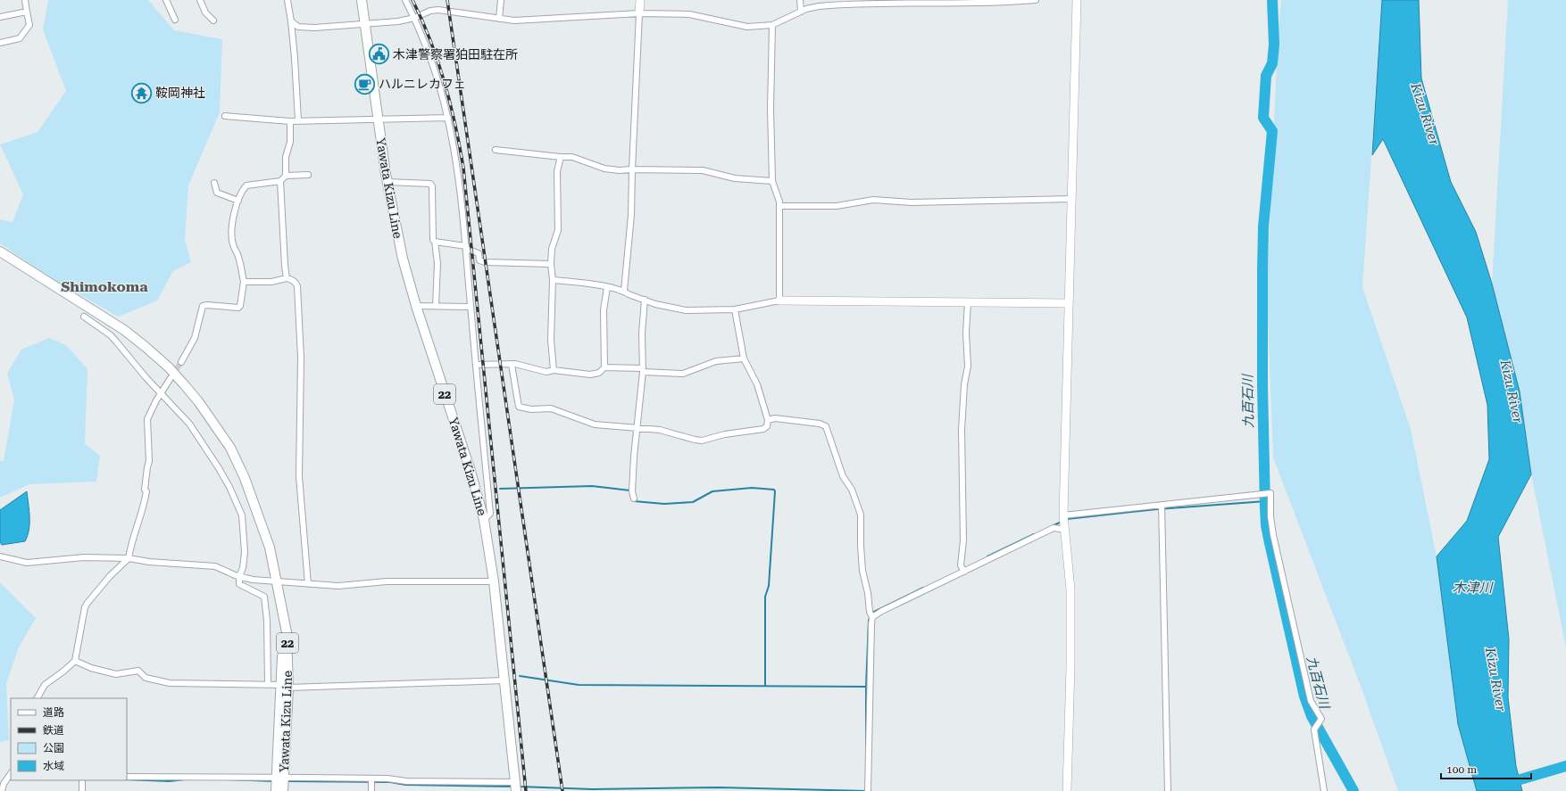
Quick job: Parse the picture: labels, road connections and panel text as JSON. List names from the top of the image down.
{
  "streets": {
    "main road": ["Yawata Kizu Line", "22"]
  },
  "districts": ["Shimokoma"],
  "water": ["Kizu River", "九百石川", "木津川"],
  "places": {
    "public building": ["木津警察署狛田駐在所"],
    "cafe": ["ハルニレカフェ"],
    "temple": ["鞍岡神社"]
  },
  "legend": [
    "道路",
    "鉄道",
    "公園",
    "水域"
  ],
  "scale_bar": "100 m"
}
